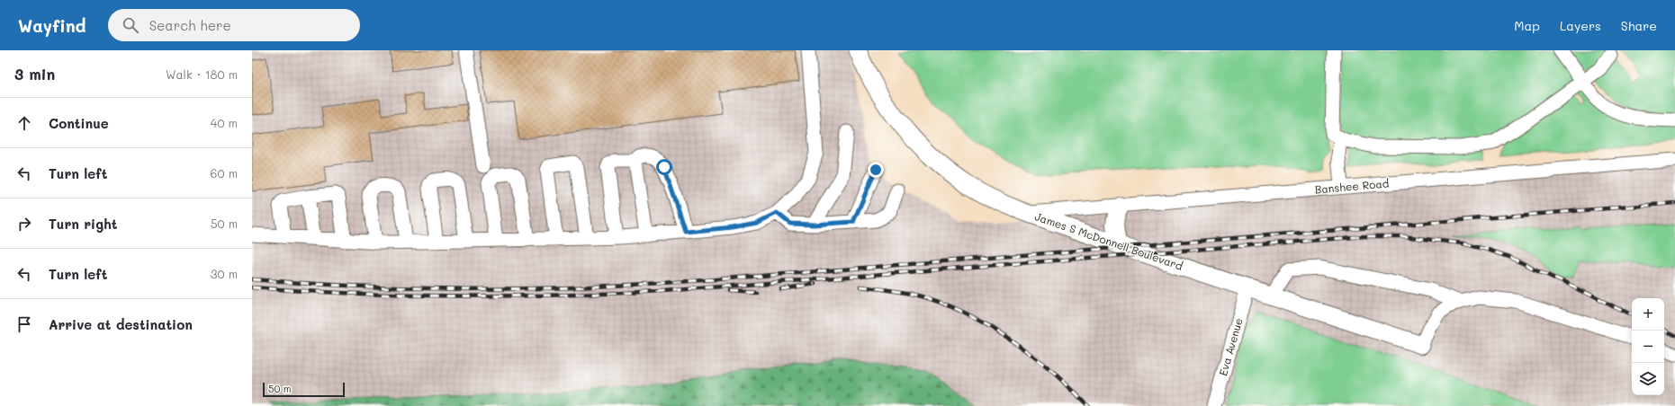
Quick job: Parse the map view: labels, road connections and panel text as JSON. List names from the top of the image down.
{
  "streets": {
    "main road": ["James S McDonnell Boulevard"],
    "street": ["Banshee Road", "Eva Avenue"]
  },
  "crossings": [
    ["Banshee Road", "James S McDonnell Boulevard"],
    ["James S McDonnell Boulevard", "Eva Avenue"]
  ],
  "scale_bar": "50 m",
  "page": {
    "header": "Wayfind",
    "search": "Search here",
    "nav": ["Map", "Layers", "Share"],
    "heading": ["3 min", "Walk · 180 m"],
    "list": [
      ["Continue", "40 m"],
      ["Turn left", "60 m"],
      ["Turn right", "50 m"],
      ["Turn left", "30 m"],
      "Arrive at destination"
    ],
    "map_buttons": ["+", "−"],
    "scale": "50 m"
  }
}
